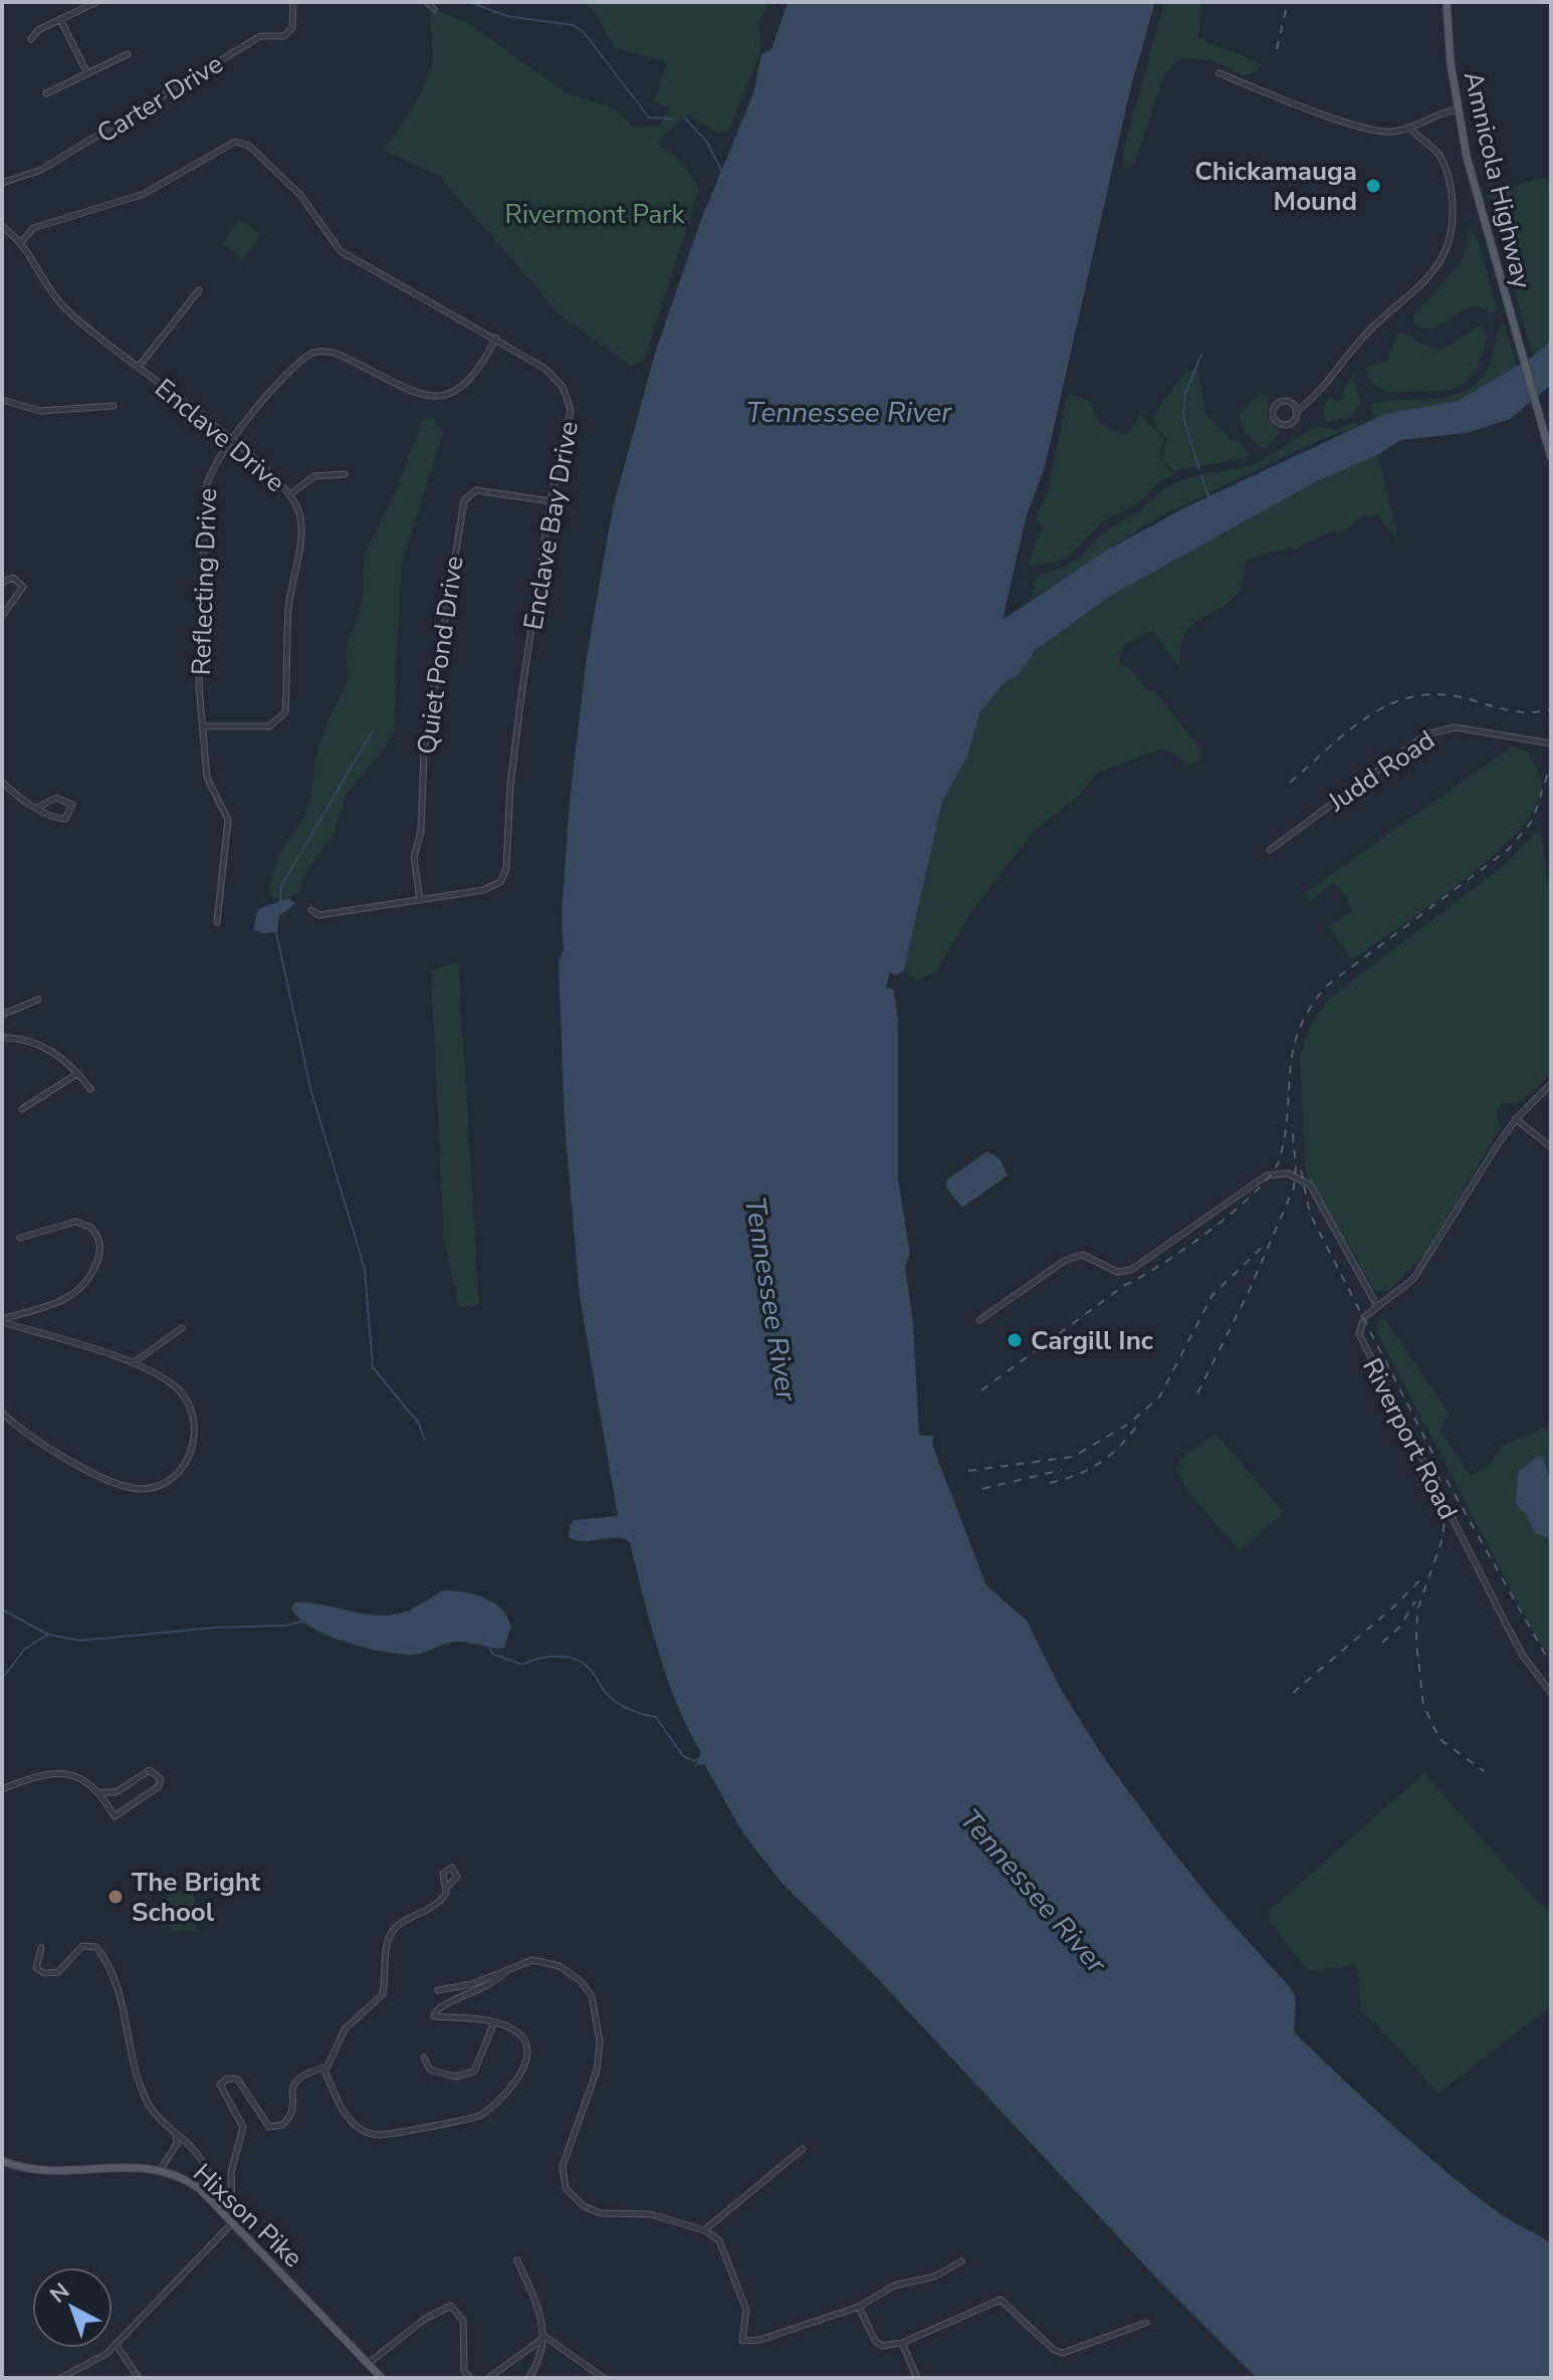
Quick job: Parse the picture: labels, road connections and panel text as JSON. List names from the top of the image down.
{
  "streets": {
    "main road": ["Amnicola Highway", "Hixson Pike"],
    "street": [
      "Carter Drive",
      "Enclave Drive",
      "Enclave Bay Drive",
      "Reflecting Drive",
      "Quiet Pond Drive",
      "Judd Road",
      "Riverport Road"
    ]
  },
  "crossings": [
    ["Enclave Drive", "Enclave Bay Drive"],
    ["Enclave Drive", "Reflecting Drive"],
    ["Enclave Bay Drive", "Reflecting Drive"],
    ["Enclave Bay Drive", "Quiet Pond Drive"]
  ],
  "water": ["Tennessee River"],
  "parks": ["Rivermont Park"],
  "places": ["Chickamauga Mound", "Cargill Inc", "The Bright School"],
  "north": "top left"
}
